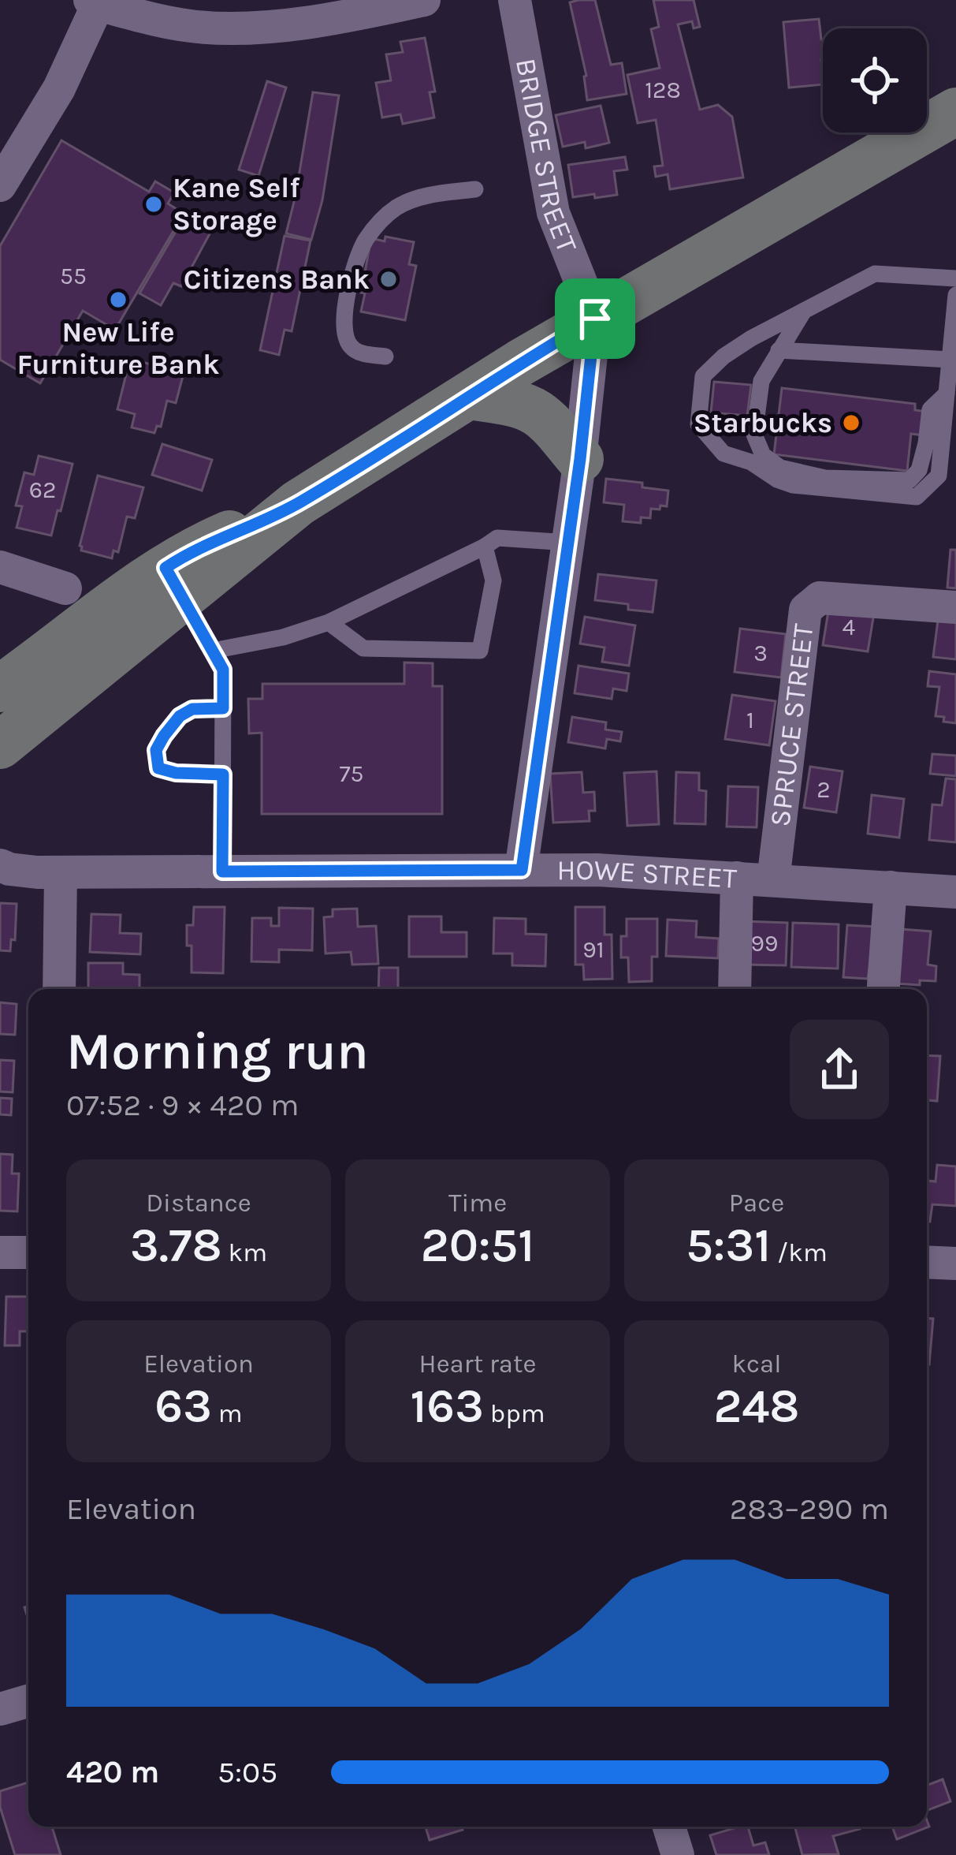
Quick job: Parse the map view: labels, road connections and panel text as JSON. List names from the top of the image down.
{
  "streets": {
    "street": ["BRIDGE STREET", "SPRUCE STREET", "HOWE STREET"]
  },
  "crossings": [
    ["BRIDGE STREET", "HOWE STREET"],
    ["SPRUCE STREET", "HOWE STREET"]
  ],
  "places": [
    "Kane Self Storage",
    "Citizens Bank",
    "New Life Furniture Bank",
    "Starbucks"
  ],
  "house_numbers": [
    "128",
    "55",
    "62",
    "4",
    "3",
    "1",
    "75",
    "2",
    "99",
    "91"
  ],
  "page": {
    "heading": ["Morning run", "07:52 · 9 × 420 m"],
    "stats": [
      ["Distance", "3.78 km"],
      ["Time", "20:51"],
      ["Pace", "5:31 /km"],
      ["Elevation", "63 m"],
      ["Heart rate", "163 bpm"],
      ["kcal", "248"]
    ],
    "chart": ["Elevation", "283–290 m"],
    "list": [
      {
        "name": "420 m",
        "note": "5:05"
      }
    ]
  }
}
